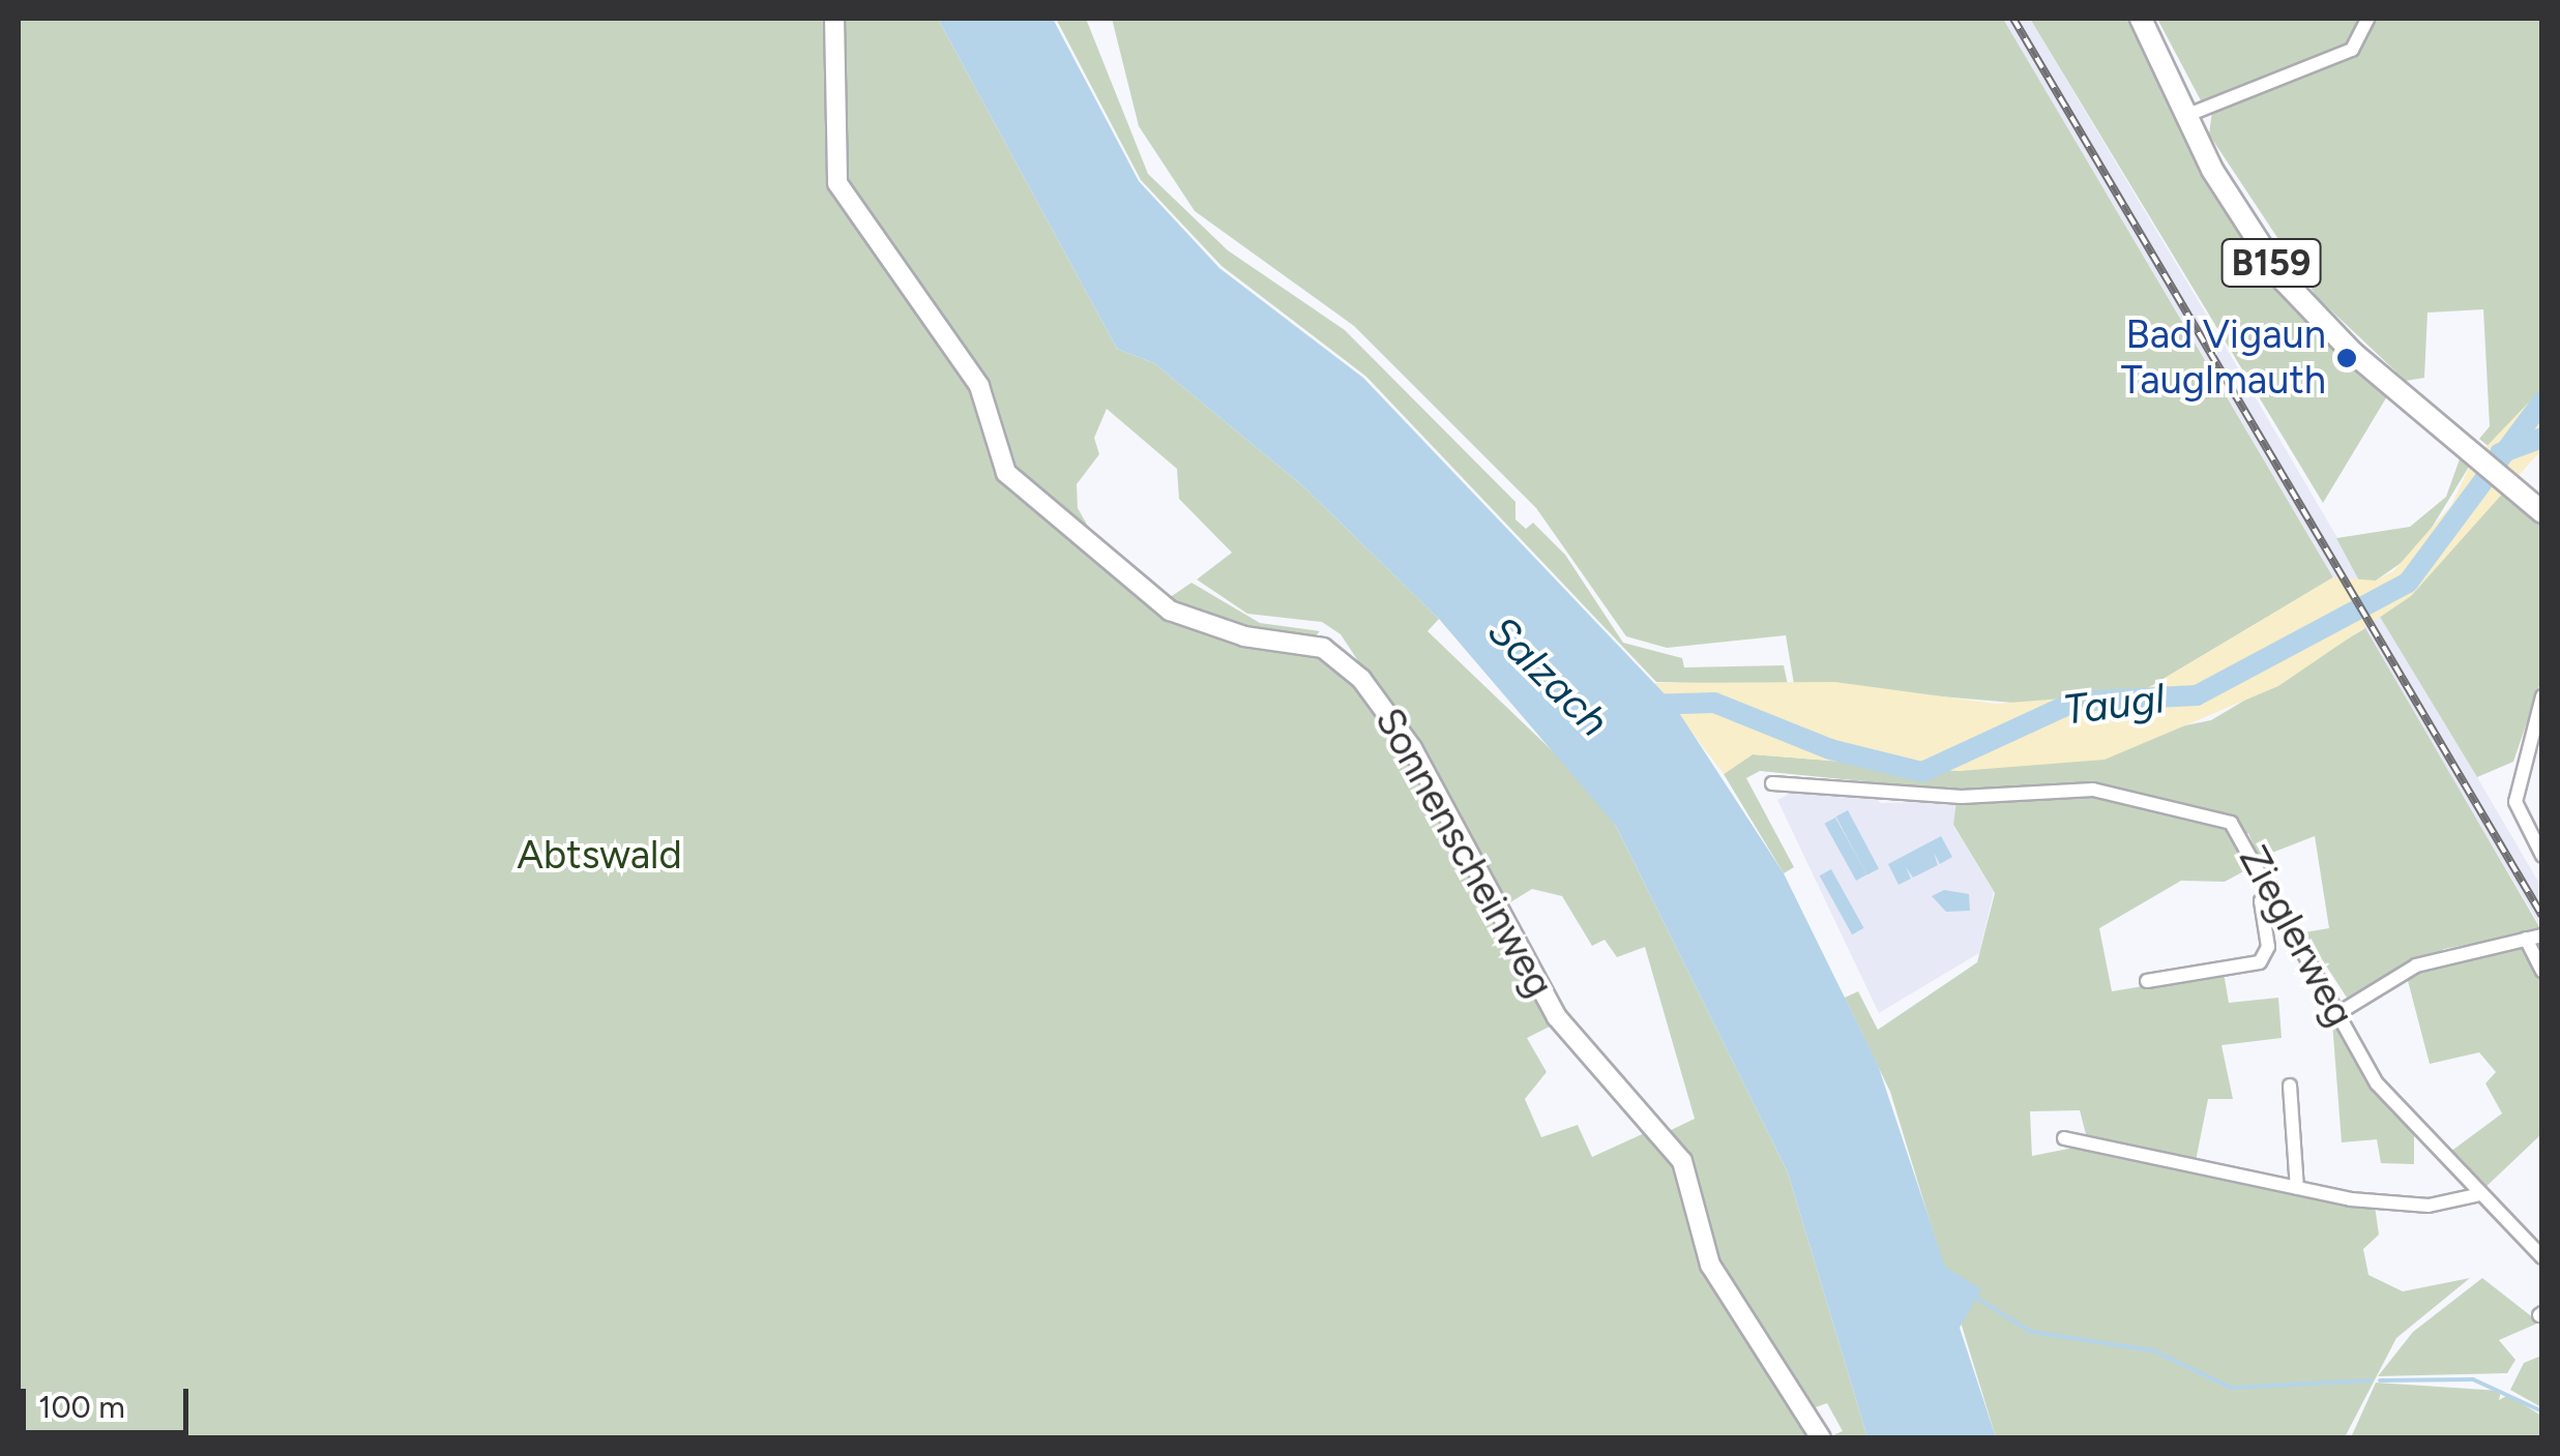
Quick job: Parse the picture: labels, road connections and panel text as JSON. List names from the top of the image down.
{
  "streets": {
    "main road": ["B159"],
    "street": ["Sonnenscheinweg", "Zieglerweg"]
  },
  "water": ["Salzach", "Taugl"],
  "parks": ["Abtswald"],
  "places": ["Bad Vigaun Tauglmauth"],
  "scale_bar": "100 m"
}
